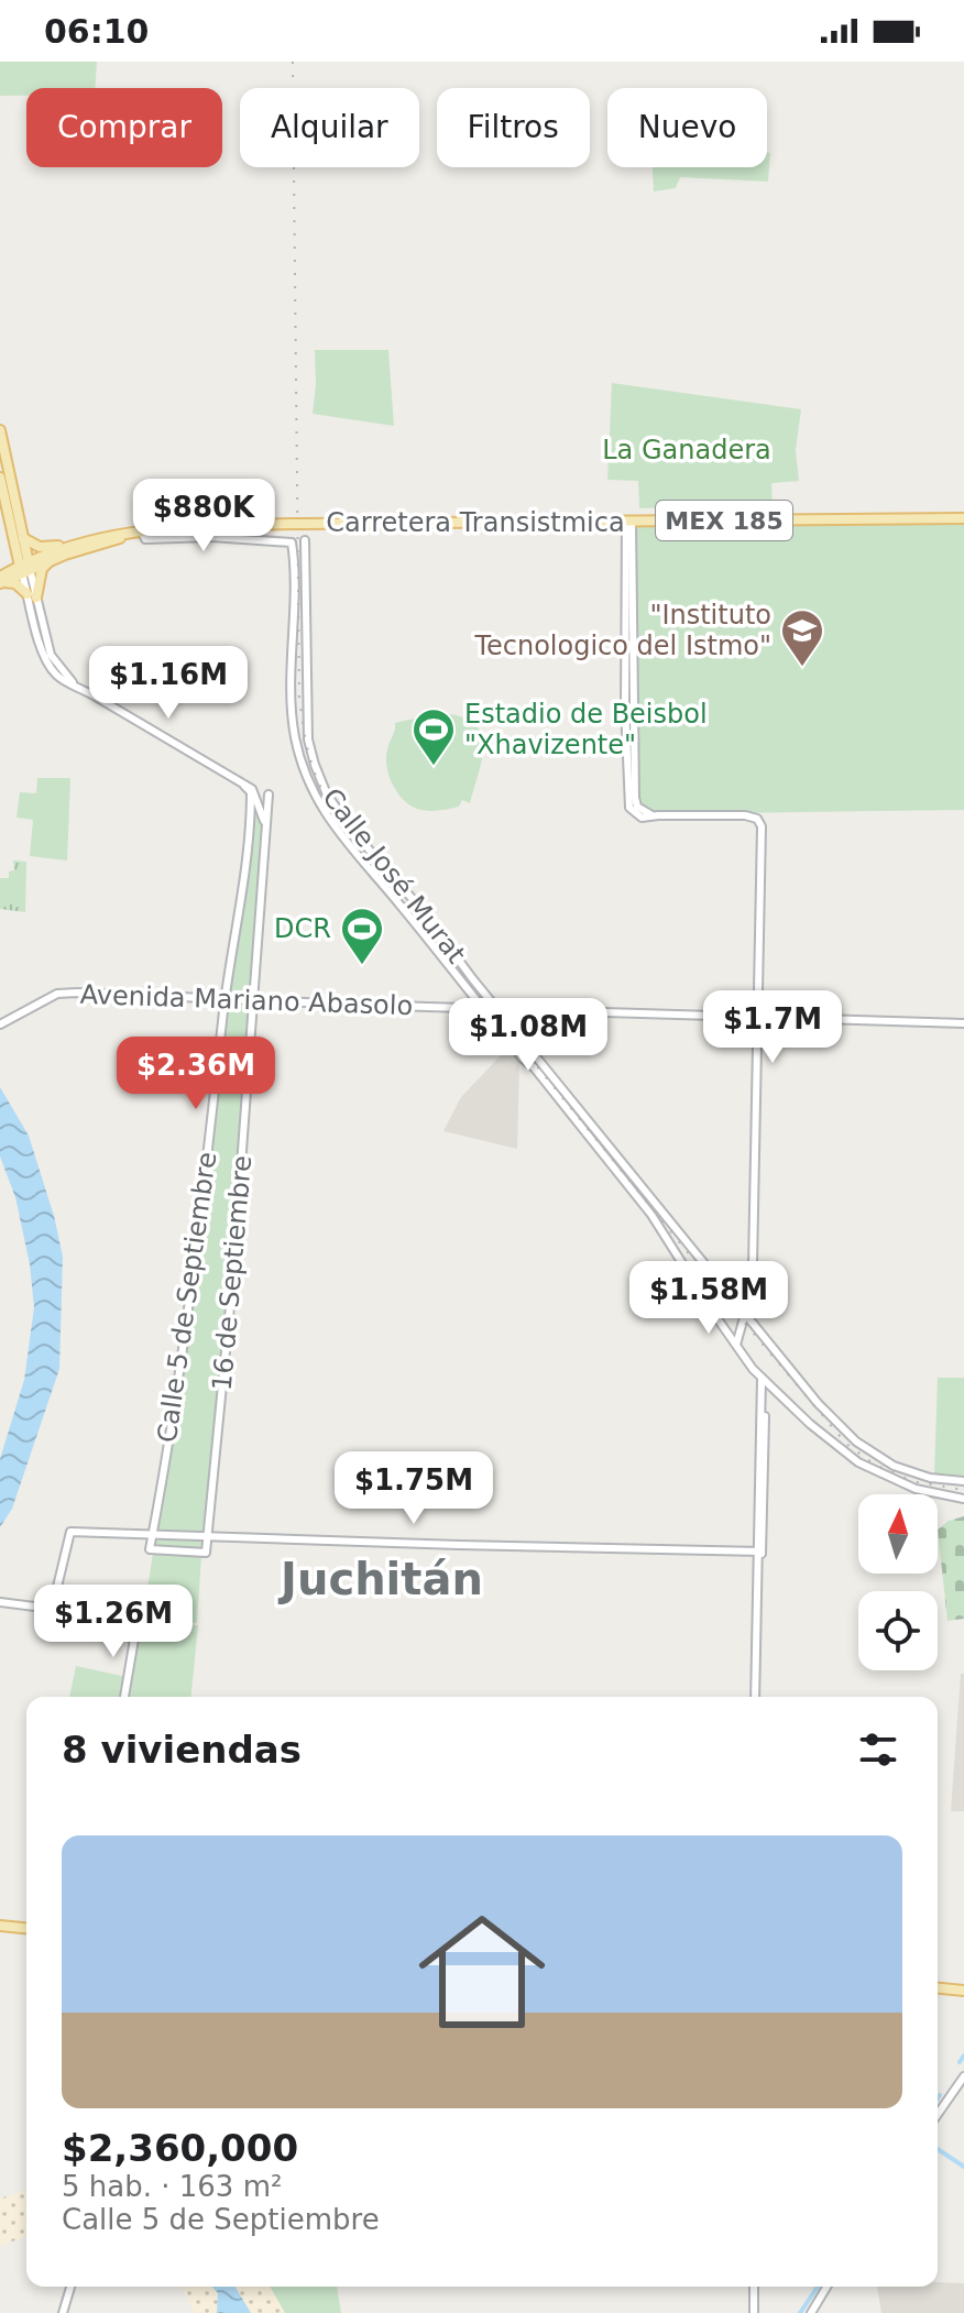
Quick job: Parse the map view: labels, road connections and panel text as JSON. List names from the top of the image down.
{
  "streets": {
    "main road": ["MEX 185", "Carretera Transistmica"],
    "street": [
      "Calle José Murat",
      "Avenida Mariano Abasolo",
      "16 de Septiembre",
      "Calle 5 de Septiembre"
    ]
  },
  "crossings": [
    ["MEX 185", "Carretera Transistmica"],
    ["Calle José Murat", "Avenida Mariano Abasolo"],
    ["Avenida Mariano Abasolo", "16 de Septiembre"],
    ["Avenida Mariano Abasolo", "Calle 5 de Septiembre"],
    ["16 de Septiembre", "Calle 5 de Septiembre"]
  ],
  "districts": ["Juchitán"],
  "parks": ["La Ganadera"],
  "places": {
    "school or university": ["\"Instituto Tecnologico del Istmo\""],
    "sports": ["Estadio de Beisbol \"Xhavizente\"", "DCR"]
  },
  "north": "top",
  "page": {
    "status": "06:10",
    "chip": [
      "Comprar",
      "Alquilar",
      "Filtros",
      "Nuevo"
    ],
    "price": [
      "$880K",
      "$1.16M",
      "$1.7M",
      "$1.08M",
      "$2.36M",
      "$1.58M",
      "$1.75M",
      "$1.26M"
    ],
    "heading": "8 viviendas",
    "list": [
      {
        "name": "$2,360,000",
        "note": "5 hab. · 163 m² · Calle 5 de Septiembre"
      }
    ]
  }
}
